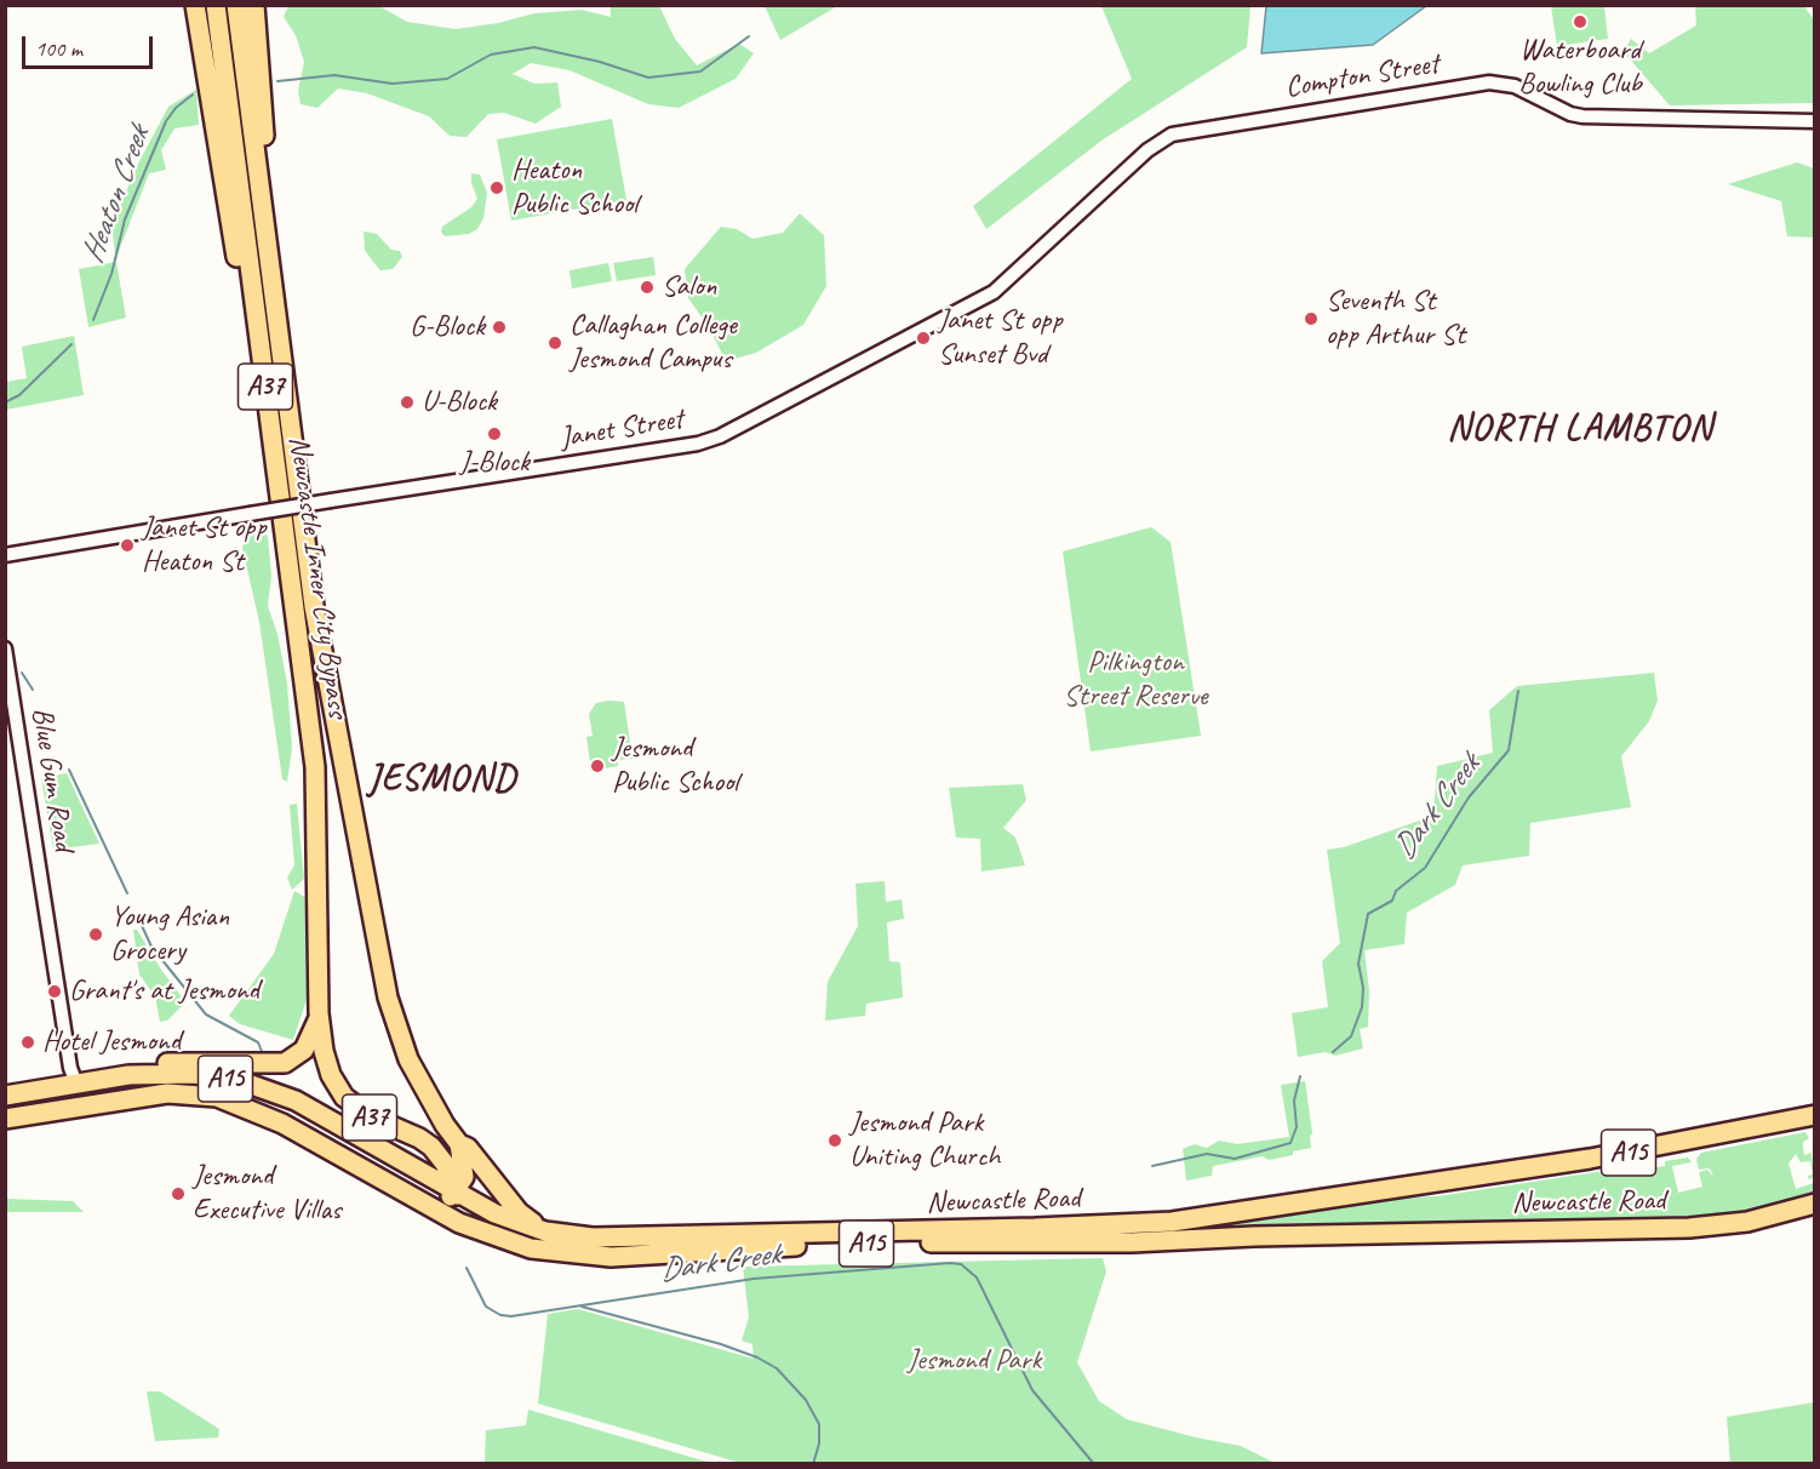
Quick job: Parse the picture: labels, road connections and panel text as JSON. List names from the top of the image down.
{
  "streets": {
    "highway": [
      "A37",
      "Newcastle Inner City Bypass",
      "A15",
      "Newcastle Road"
    ],
    "street": ["Compton Street", "Janet Street", "Blue Gum Road"]
  },
  "crossings": [
    ["Compton Street", "Janet Street"],
    ["A37", "Newcastle Inner City Bypass"],
    ["A37", "Newcastle Road"],
    ["Blue Gum Road", "Newcastle Road"]
  ],
  "districts": ["NORTH LAMBTON", "JESMOND"],
  "water": ["Heaton Creek", "Dark Creek"],
  "parks": ["Pilkington Street Reserve", "Jesmond Park"],
  "places": [
    "Waterboard Bowling Club",
    "Heaton Public School",
    "Salon",
    "Seventh St opp Arthur St",
    "G-Block",
    "Janet St opp Sunset Bvd",
    "Callaghan College Jesmond Campus",
    "U-Block",
    "J-Block",
    "Janet St opp Heaton St",
    "Jesmond Public School",
    "Young Asian Grocery",
    "Grant's at Jesmond",
    "Hotel Jesmond",
    "Jesmond Park Uniting Church",
    "Jesmond Executive Villas"
  ],
  "scale_bar": "100 m"
}
